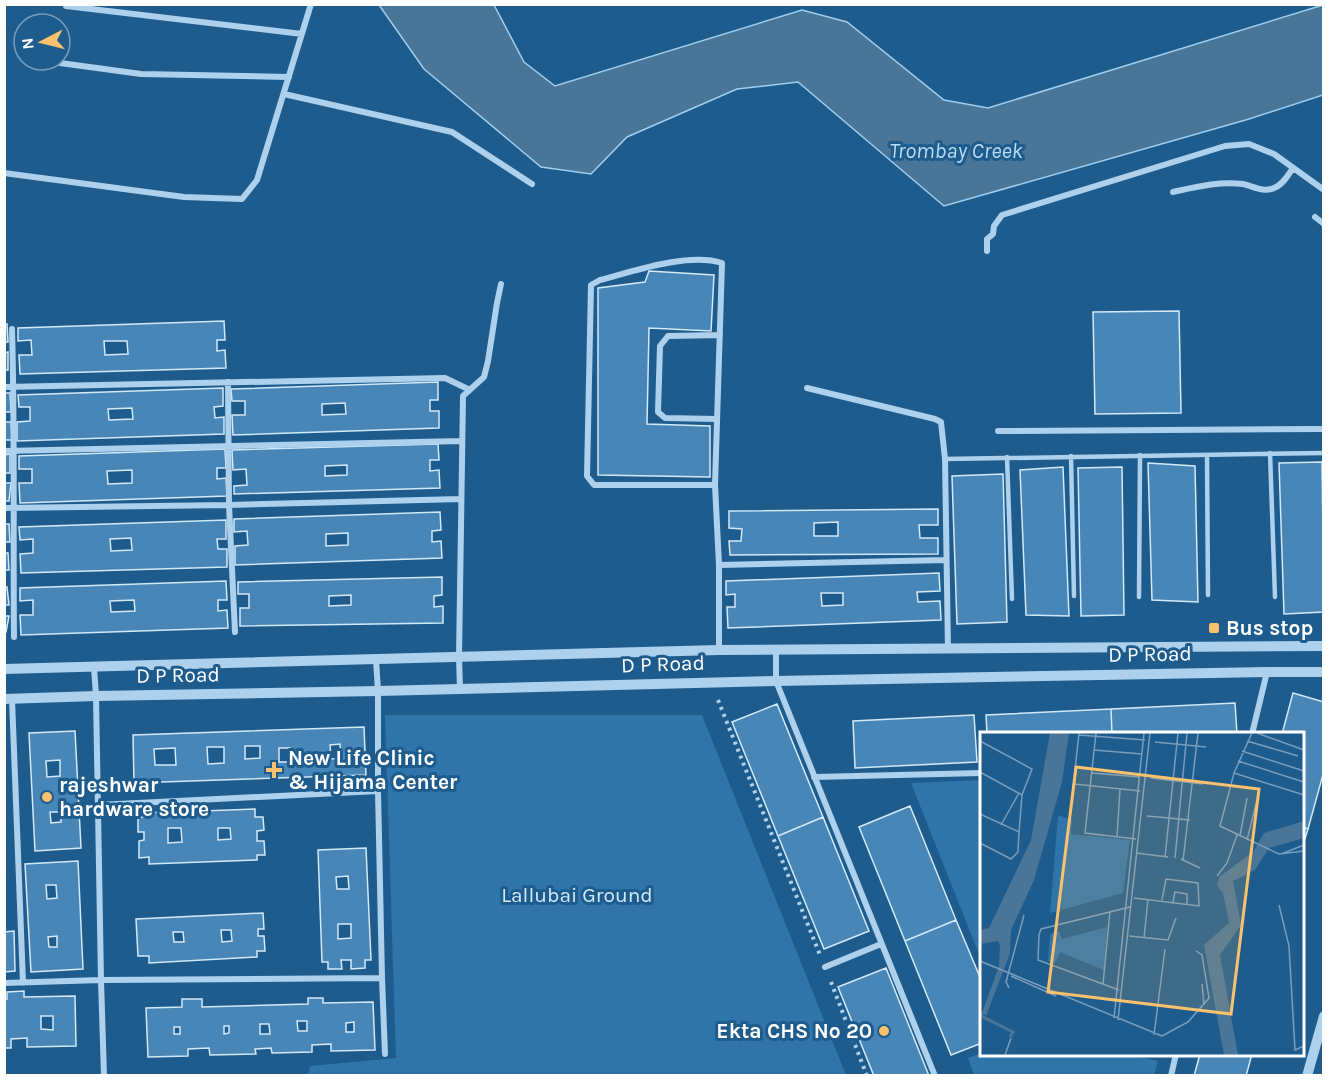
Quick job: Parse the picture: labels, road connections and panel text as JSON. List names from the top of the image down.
{
  "streets": {
    "street": ["D P Road"]
  },
  "water": ["Trombay Creek"],
  "parks": ["Lallubai Ground"],
  "places": {
    "transit": ["Bus stop"],
    "health": ["New Life Clinic & Hijama Center"],
    "other": ["rajeshwar hardware store", "Ekta CHS No 20"]
  },
  "north": "left"
}
